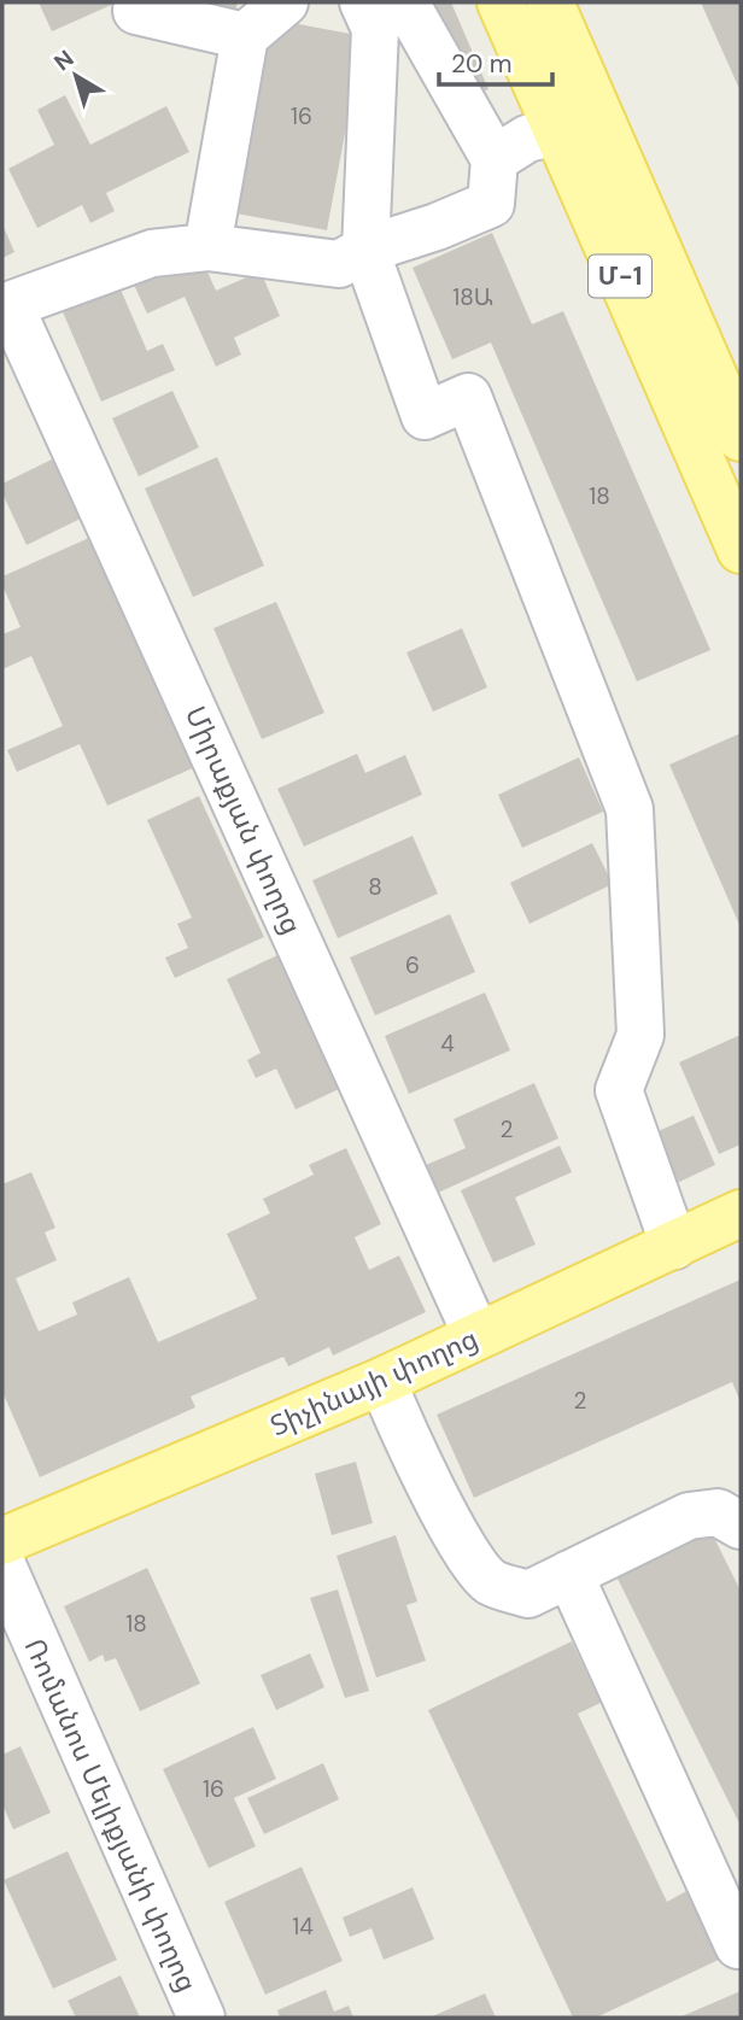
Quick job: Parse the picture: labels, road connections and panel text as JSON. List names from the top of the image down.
{
  "streets": {
    "main road": ["Մ-1", "Տիչինայի փողոց"],
    "street": ["Միրաքյան փողոց", "Ռոմանոս Մելիքյանի փողոց"]
  },
  "crossings": [
    ["Միրաքյան փողոց", "Տիչինայի փողոց"]
  ],
  "house_numbers": [
    "16",
    "18Ա",
    "18",
    "8",
    "6",
    "4",
    "2",
    "2",
    "18",
    "16",
    "14"
  ],
  "scale_bar": "20 m",
  "north": "top left"
}
